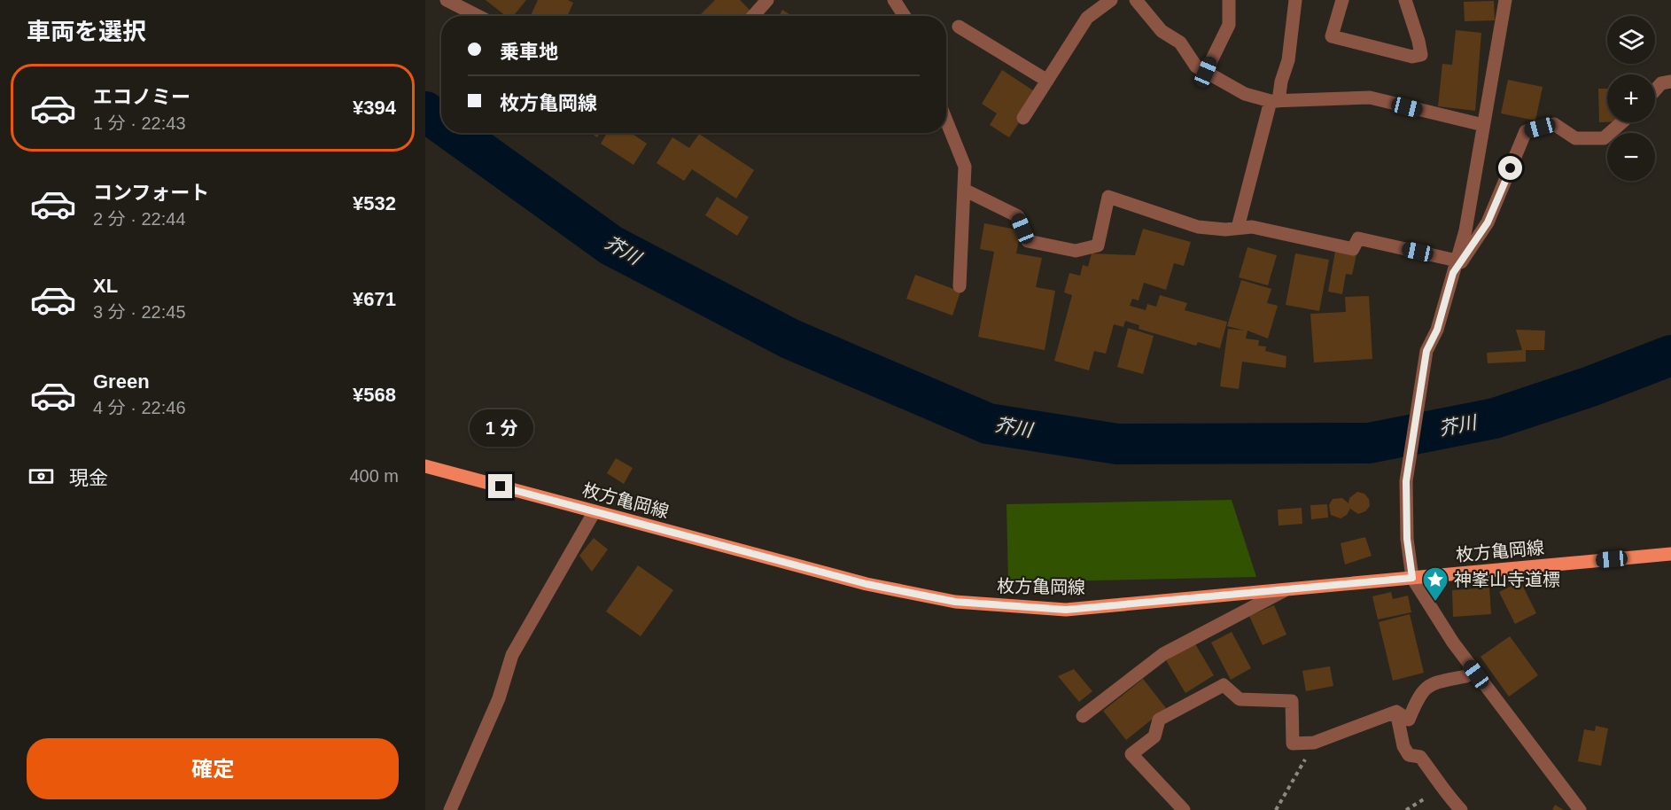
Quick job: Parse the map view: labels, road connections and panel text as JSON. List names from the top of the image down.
{
  "streets": {
    "main road": ["枚方亀岡線"]
  },
  "water": ["芥川"],
  "places": {
    "place": ["神峯山寺道標"]
  },
  "page": {
    "heading": "車両を選択",
    "map_buttons": ["+", "−"],
    "banner": ["乗車地", "枚方亀岡線"],
    "list": [
      {
        "name": "エコノミー",
        "note": "1 分 · 22:43",
        "value": "¥394"
      },
      {
        "name": "コンフォート",
        "note": "2 分 · 22:44",
        "value": "¥532"
      },
      {
        "name": "XL",
        "note": "3 分 · 22:45",
        "value": "¥671"
      },
      {
        "name": "Green",
        "note": "4 分 · 22:46",
        "value": "¥568"
      }
    ],
    "bubble": "1 分",
    "pay": ["現金", "400 m"],
    "buttons": "確定"
  }
}
